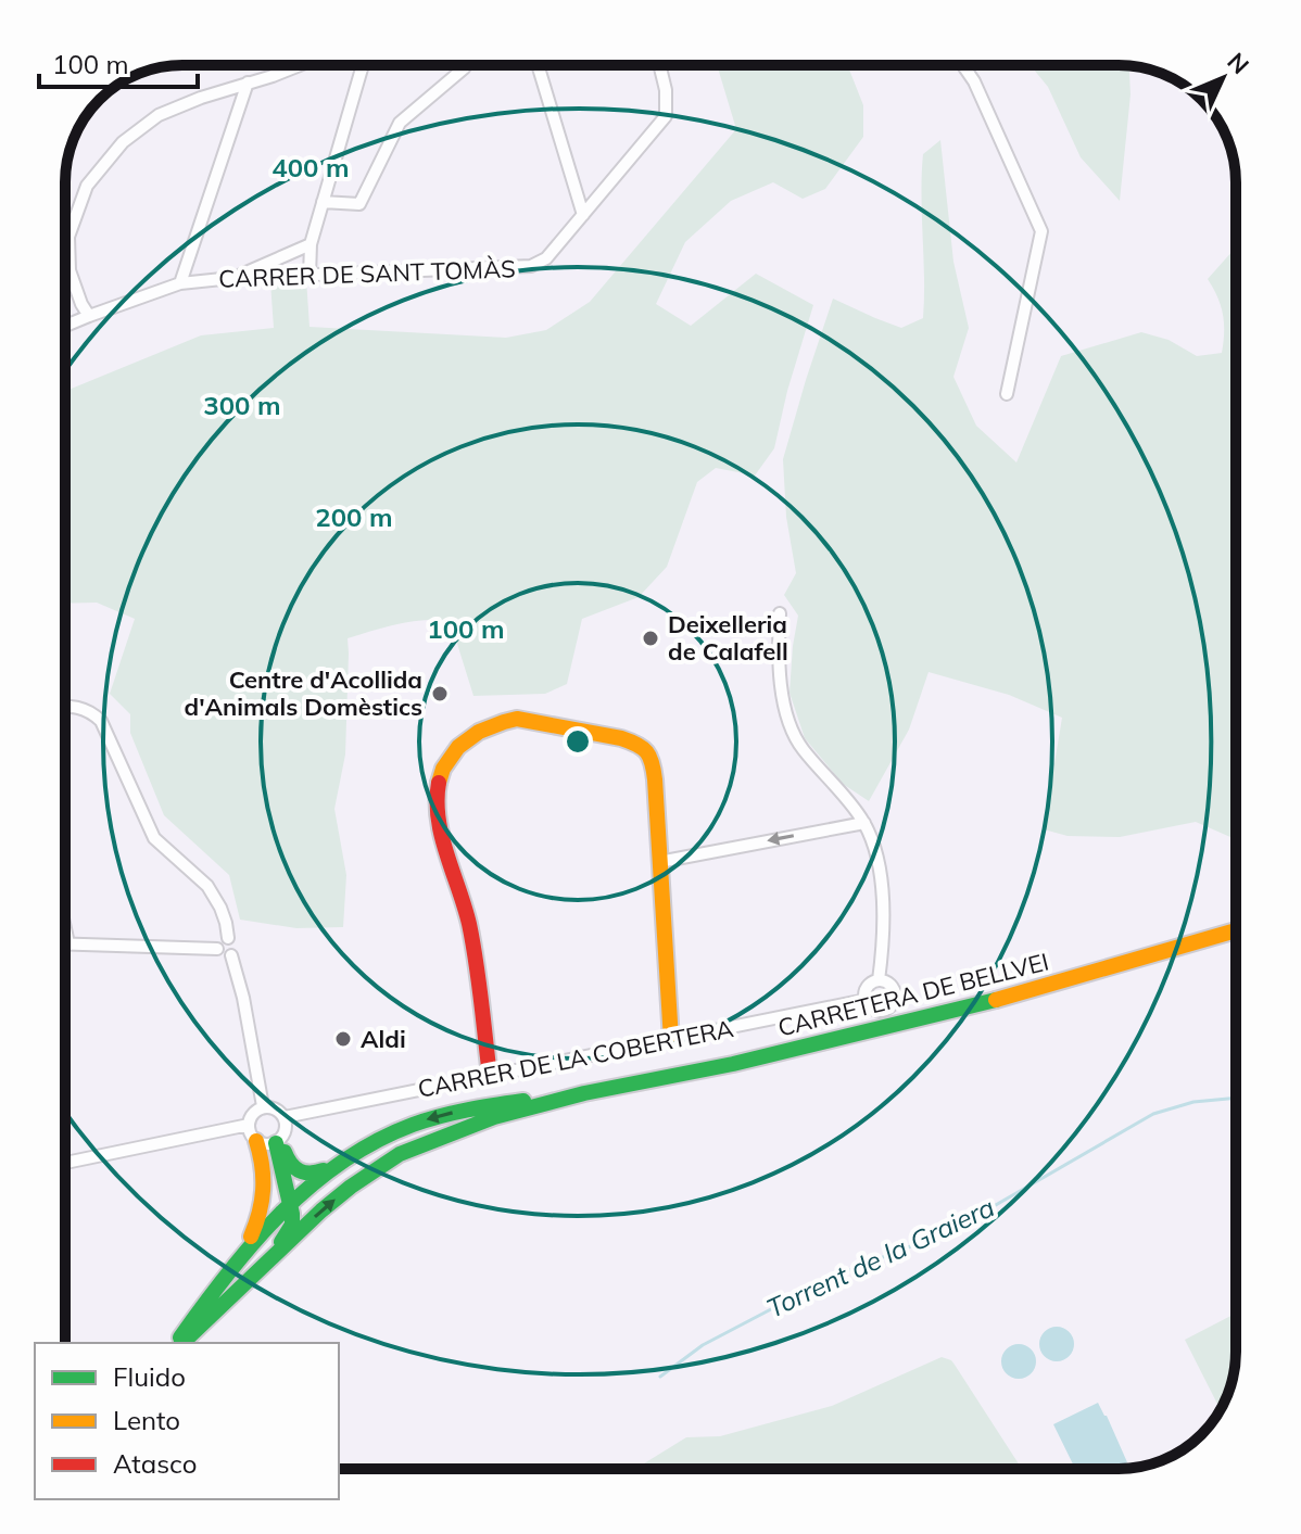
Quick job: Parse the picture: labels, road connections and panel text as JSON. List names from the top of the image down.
{
  "streets": {
    "main road": ["CARRETERA DE BELLVEI"],
    "street": ["CARRER DE SANT TOMÀS", "CARRER DE LA COBERTERA"]
  },
  "water": ["Torrent de la Graiera"],
  "places": ["Deixelleria de Calafell", "Centre d'Acollida d'Animals Domèstics", "Aldi"],
  "legend": ["Fluido", "Lento", "Atasco"],
  "scale_bar": "100 m",
  "north": "top right",
  "rings": [
    "400 m",
    "300 m",
    "200 m",
    "100 m"
  ]
}
